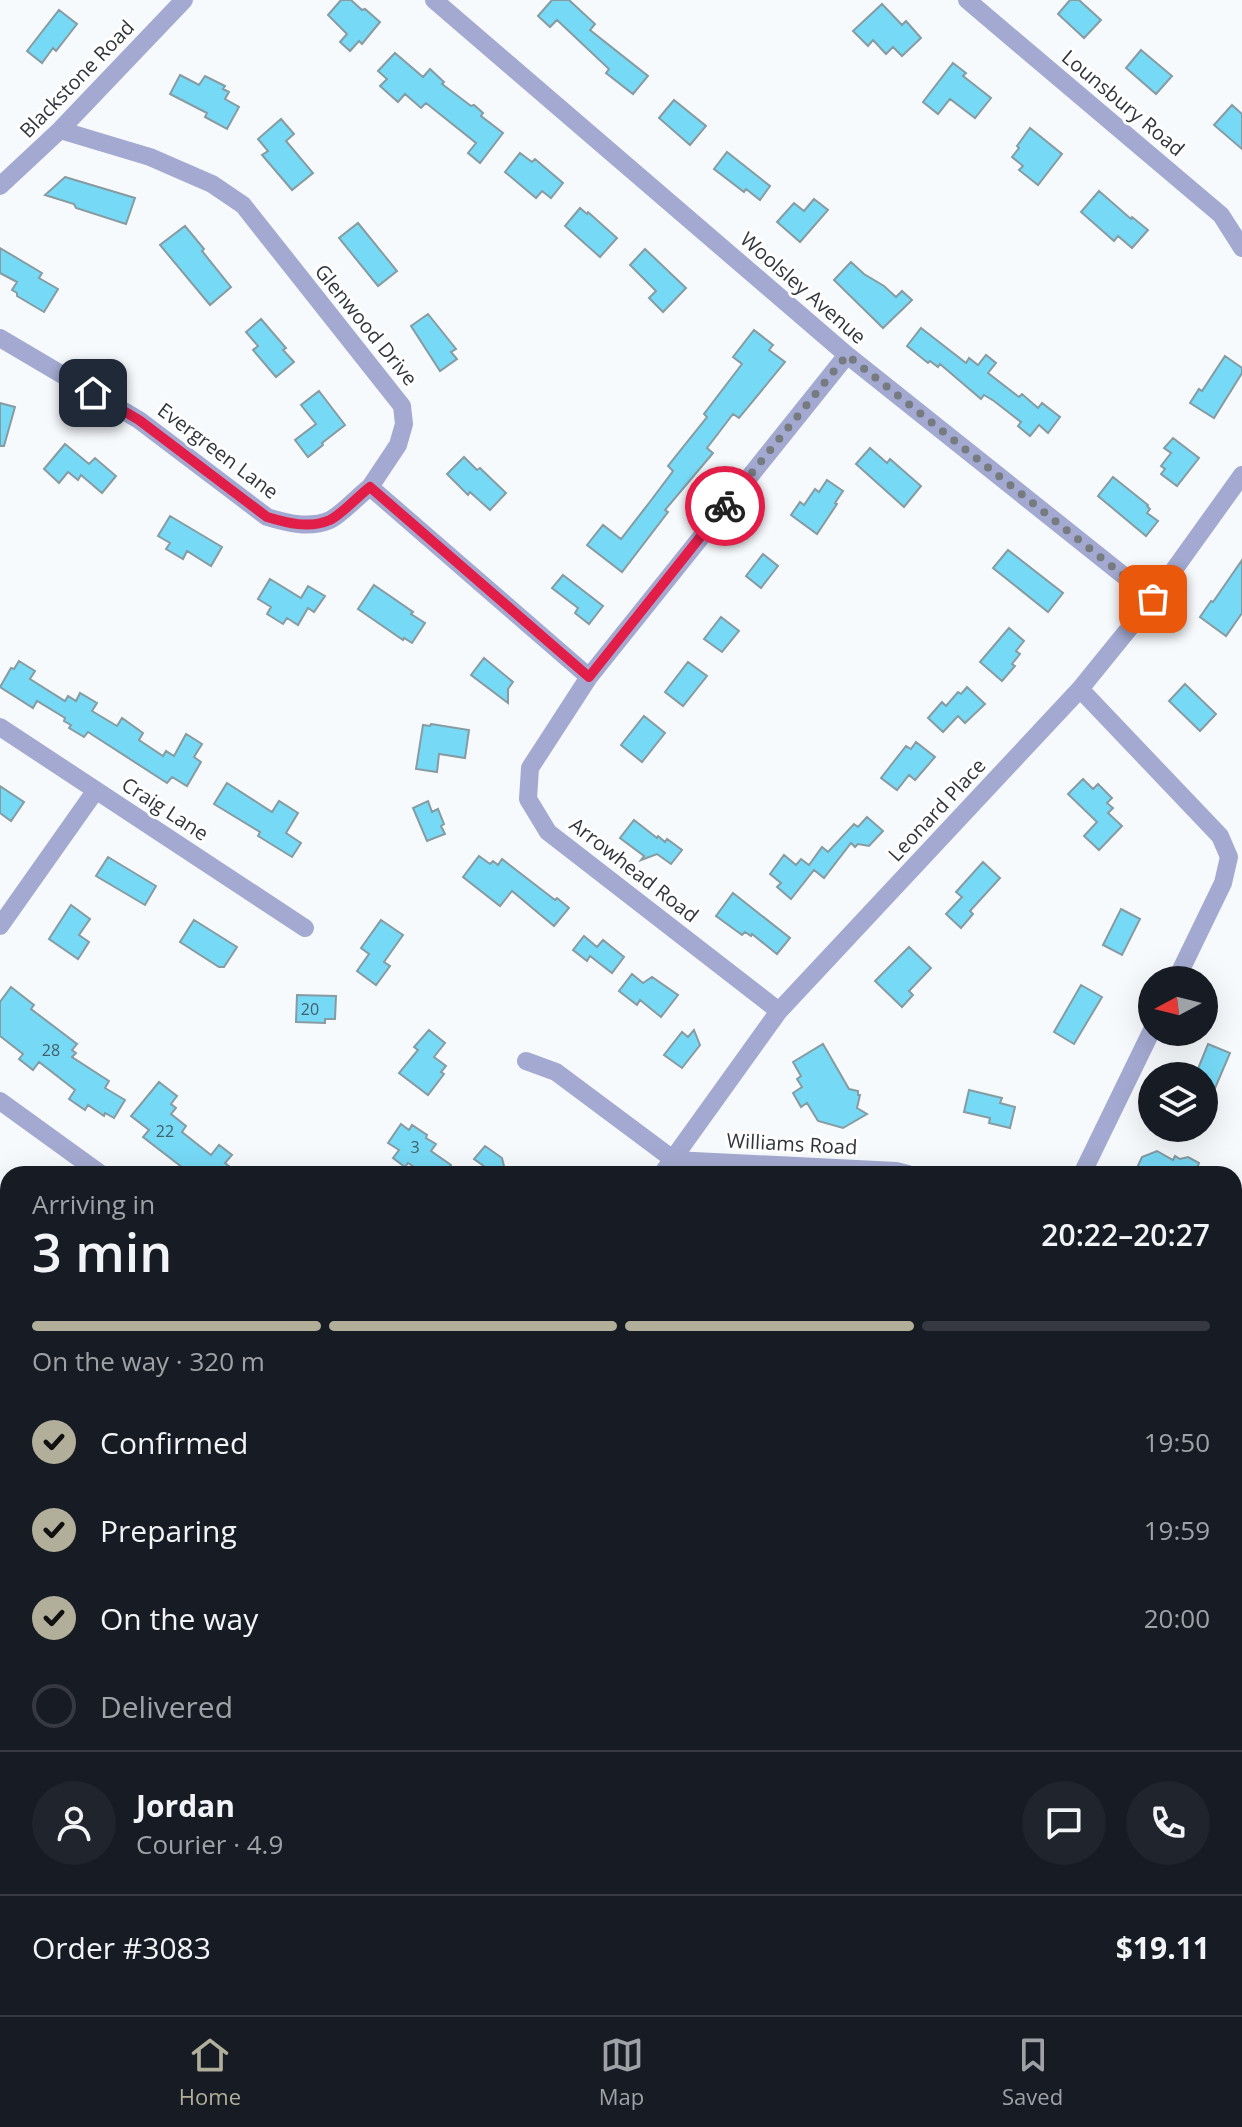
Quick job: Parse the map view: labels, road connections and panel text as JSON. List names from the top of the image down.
{
  "streets": {
    "street": [
      "Blackstone Road",
      "Lounsbury Road",
      "Woolsley Avenue",
      "Glenwood Drive",
      "Evergreen Lane",
      "Craig Lane",
      "Leonard Place",
      "Arrowhead Road"
    ]
  },
  "crossings": [
    ["Blackstone Road", "Glenwood Drive"],
    ["Woolsley Avenue", "Leonard Place"],
    ["Woolsley Avenue", "Arrowhead Road"],
    ["Glenwood Drive", "Evergreen Lane"],
    ["Leonard Place", "Arrowhead Road"]
  ],
  "house_numbers": [
    "20",
    "28",
    "22",
    "3"
  ],
  "north": "left",
  "page": {
    "heading": ["3 min", "Arriving in", "20:22–20:27"],
    "panel": [
      "Jordan",
      "Courier · 4.9",
      "Order #3083",
      "$19.11"
    ],
    "bar": "On the way · 320 m",
    "list": [
      ["Confirmed", "19:50"],
      ["Preparing", "19:59"],
      ["On the way", "20:00"],
      "Delivered"
    ],
    "tabs": ["Home", "Map", "Saved"]
  }
}
